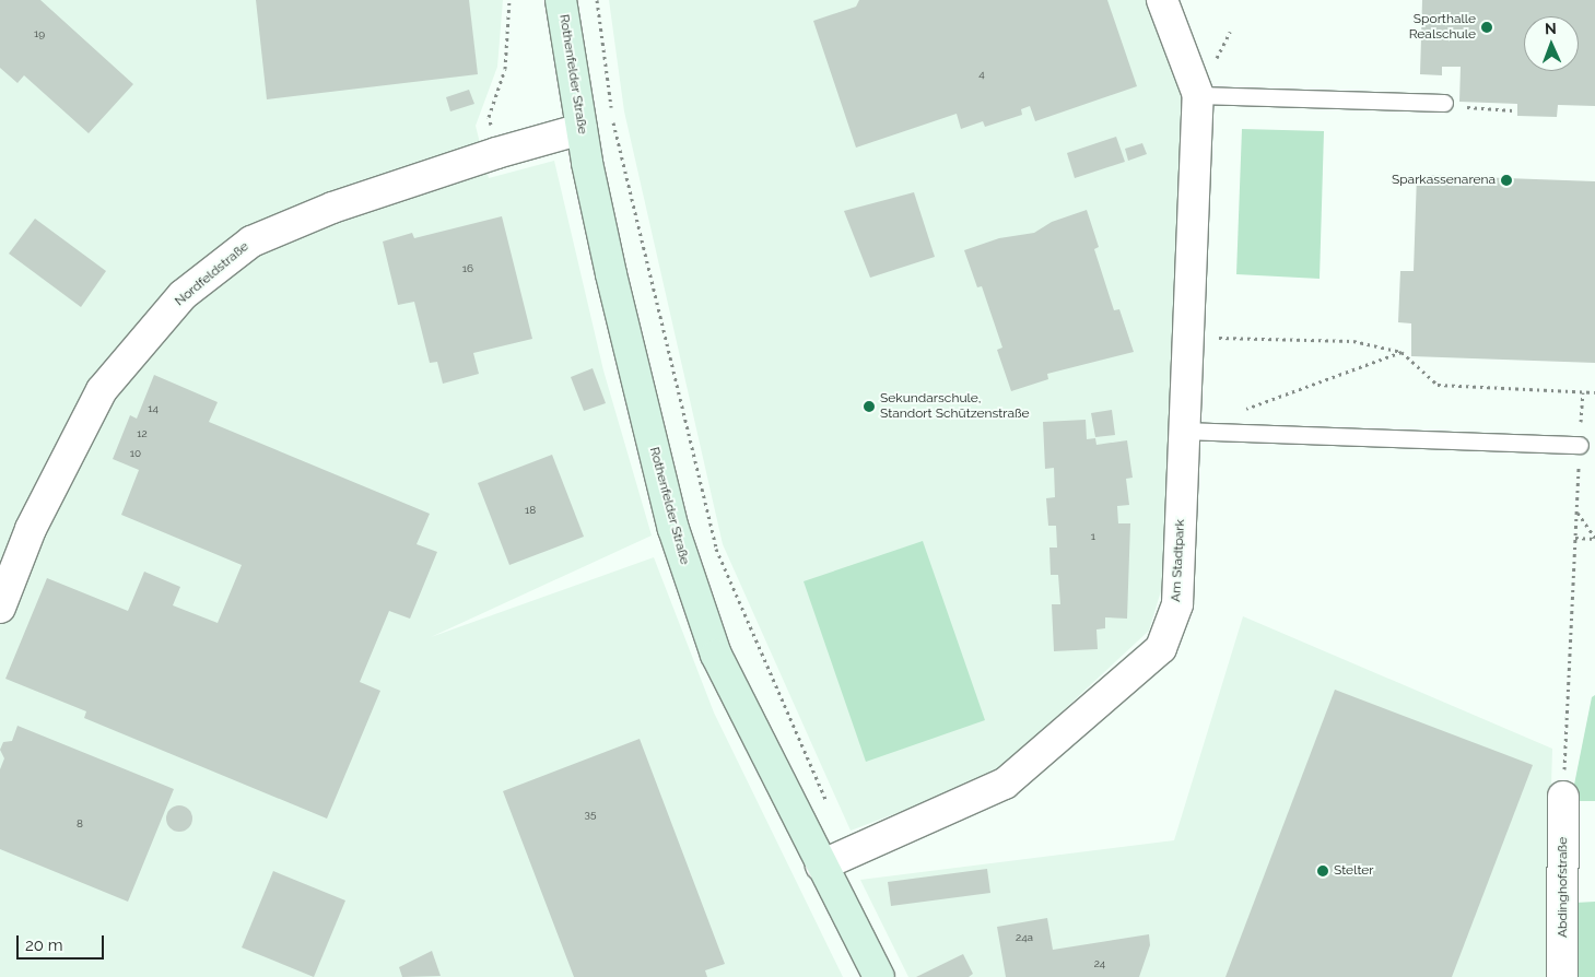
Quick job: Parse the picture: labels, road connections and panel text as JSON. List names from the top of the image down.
{
  "streets": {
    "main road": ["Rothenfelder Straße"],
    "street": ["Nordfeldstraße", "Am Stadtpark", "Abdinghofstraße"]
  },
  "crossings": [
    ["Rothenfelder Straße", "Nordfeldstraße"],
    ["Rothenfelder Straße", "Am Stadtpark"]
  ],
  "places": [
    "Sporthalle Realschule",
    "Sparkassenarena",
    "Sekundarschule, Standort Schützenstraße",
    "Stelter"
  ],
  "house_numbers": [
    "19",
    "4",
    "16",
    "14",
    "12",
    "10",
    "18",
    "1",
    "35",
    "8",
    "24a",
    "24"
  ],
  "scale_bar": "20 m",
  "north": "top"
}
